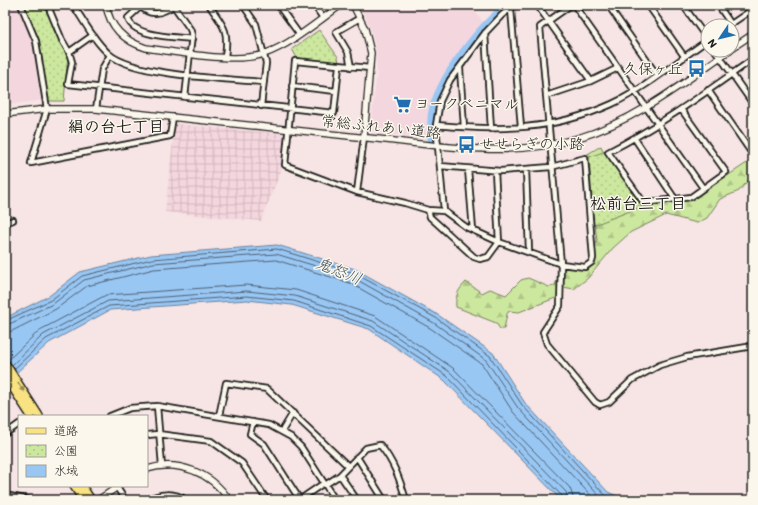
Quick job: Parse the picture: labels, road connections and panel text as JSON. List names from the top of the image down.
{
  "streets": {
    "street": ["常総ふれあい道路"]
  },
  "districts": ["絹の台七丁目", "松前台三丁目"],
  "water": ["鬼怒川"],
  "places": {
    "bus stop": ["久保ヶ丘", "せせらぎの小路"],
    "supermarket": ["ヨークベニマル"]
  },
  "legend": ["道路", "公園", "水域"],
  "north": "bottom left"
}
